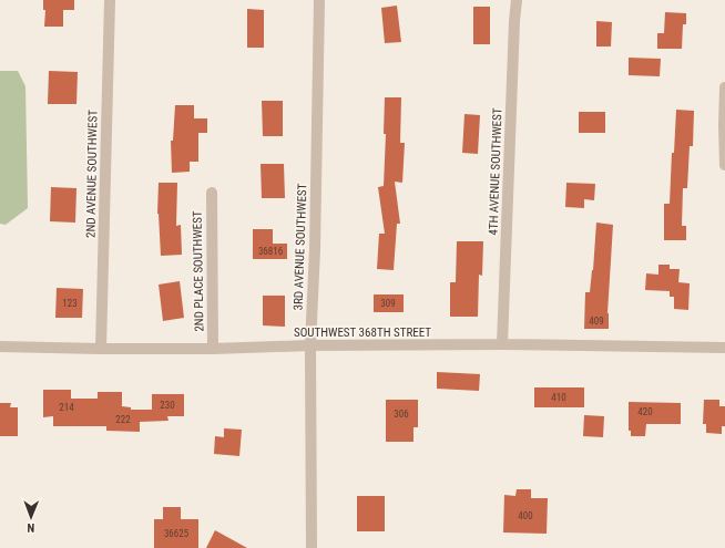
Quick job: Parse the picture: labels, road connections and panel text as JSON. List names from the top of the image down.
{
  "streets": {
    "street": [
      "4TH AVENUE SOUTHWEST",
      "2ND AVENUE SOUTHWEST",
      "3RD AVENUE SOUTHWEST",
      "2ND PLACE SOUTHWEST",
      "SOUTHWEST 368TH STREET"
    ]
  },
  "crossings": [
    ["4TH AVENUE SOUTHWEST", "SOUTHWEST 368TH STREET"],
    ["2ND AVENUE SOUTHWEST", "SOUTHWEST 368TH STREET"],
    ["3RD AVENUE SOUTHWEST", "SOUTHWEST 368TH STREET"],
    ["2ND PLACE SOUTHWEST", "SOUTHWEST 368TH STREET"]
  ],
  "house_numbers": [
    "36816",
    "123",
    "309",
    "409",
    "410",
    "230",
    "214",
    "420",
    "306",
    "222",
    "400",
    "36625"
  ],
  "north": "bottom"
}
